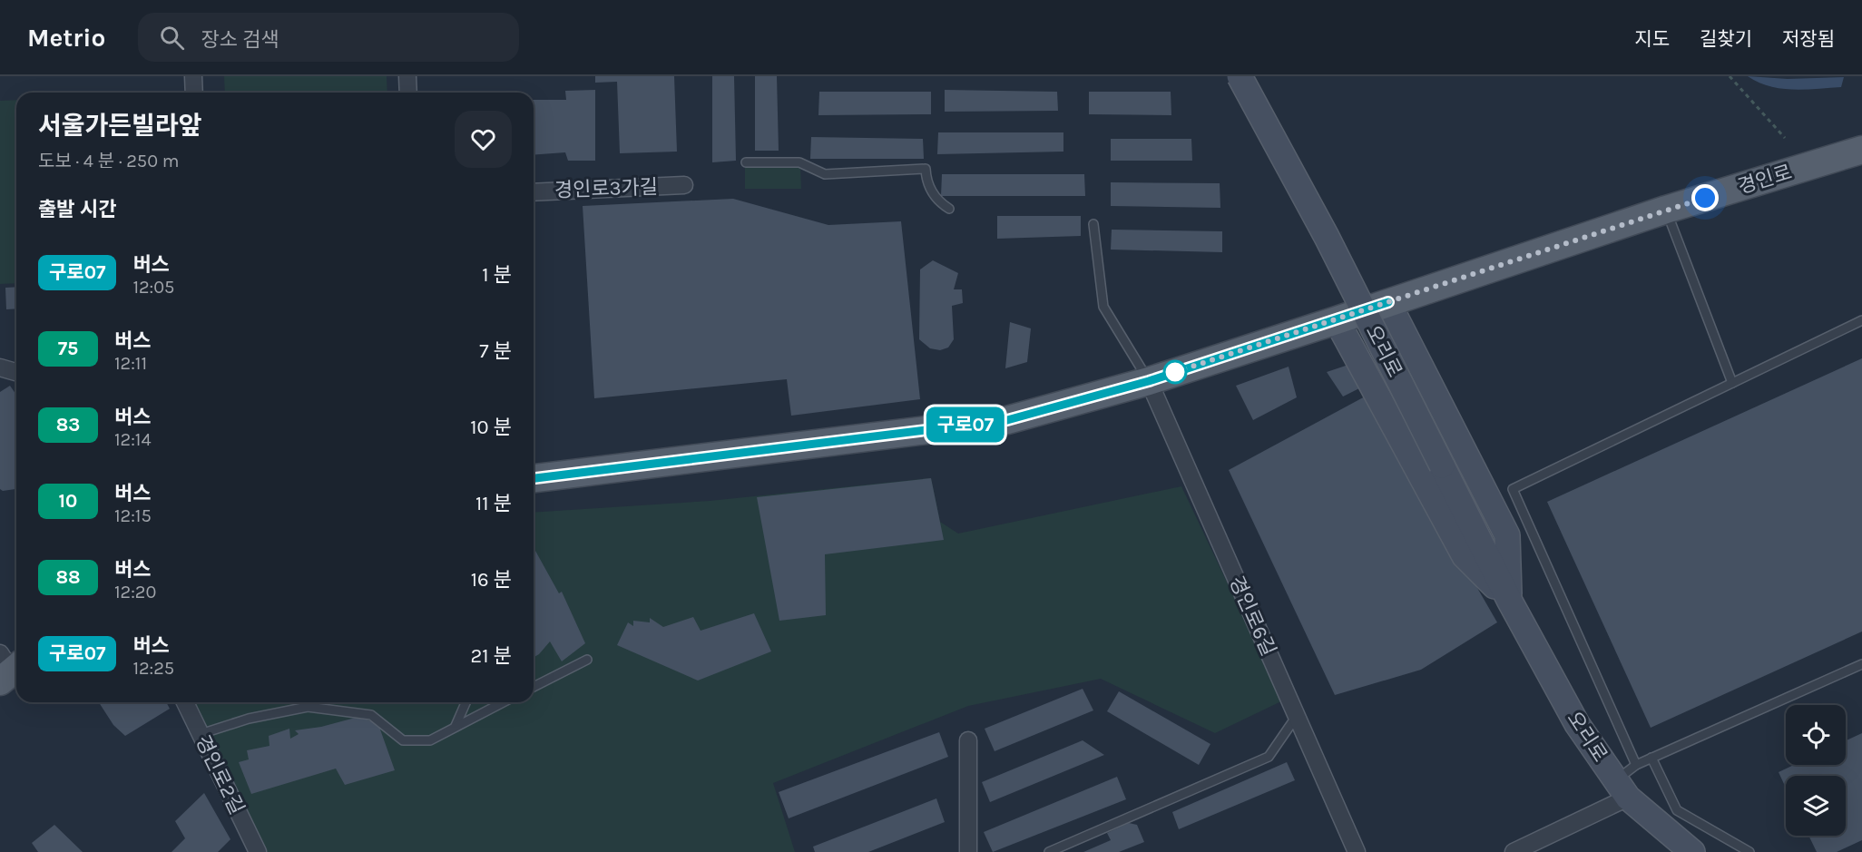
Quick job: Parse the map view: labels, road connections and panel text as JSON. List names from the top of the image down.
{
  "streets": {
    "main road": ["경인로", "오리로"],
    "street": ["경인로3가길", "경인로6길", "경인로2길"]
  },
  "crossings": [
    ["경인로", "오리로"],
    ["경인로", "경인로6길"]
  ],
  "lines": ["bus line 구로07"],
  "page": {
    "header": "Metrio",
    "search": "장소 검색",
    "nav": ["지도", "길찾기", "저장됨"],
    "on_map": "구로07",
    "heading": [
      ["서울가든빌라앞", "도보 · 4 분 · 250 m"],
      "출발 시간"
    ],
    "list": [
      {
        "mark": "구로07",
        "name": "버스",
        "note": "12:05",
        "value": "1 분"
      },
      {
        "mark": "75",
        "name": "버스",
        "note": "12:11",
        "value": "7 분"
      },
      {
        "mark": "83",
        "name": "버스",
        "note": "12:14",
        "value": "10 분"
      },
      {
        "mark": "10",
        "name": "버스",
        "note": "12:15",
        "value": "11 분"
      },
      {
        "mark": "88",
        "name": "버스",
        "note": "12:20",
        "value": "16 분"
      },
      {
        "mark": "구로07",
        "name": "버스",
        "note": "12:25",
        "value": "21 분"
      }
    ]
  }
}
